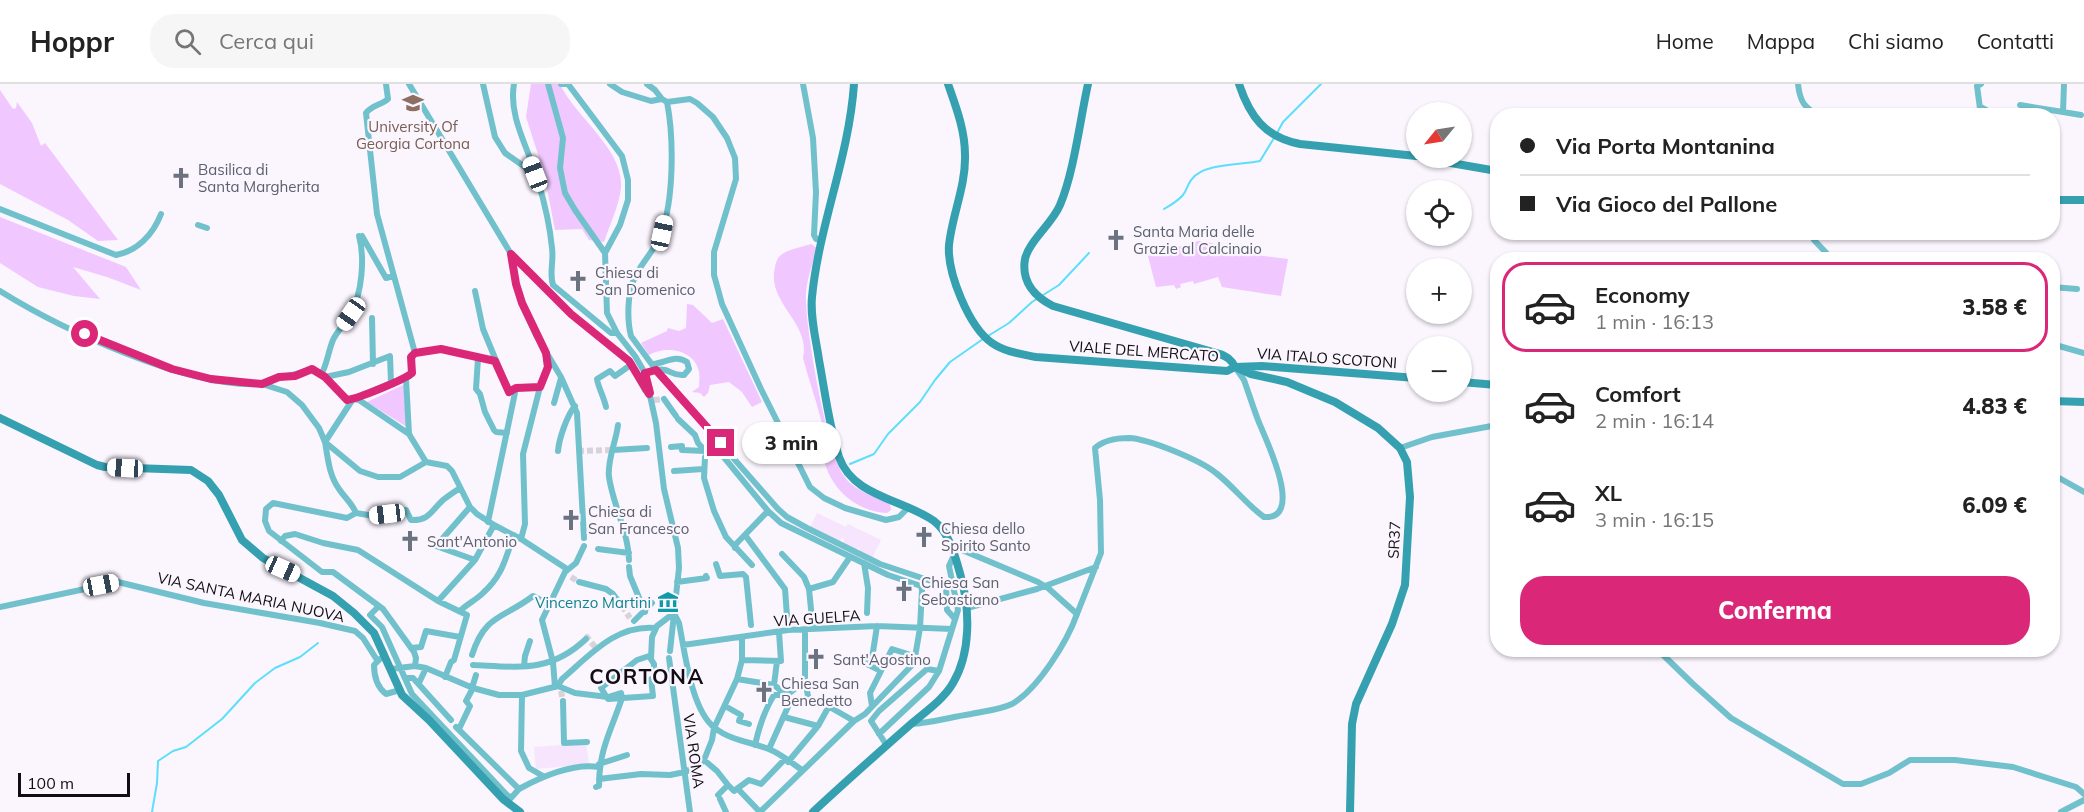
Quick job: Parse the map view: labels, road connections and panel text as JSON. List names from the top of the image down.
{
  "streets": {
    "main road": ["VIALE DEL MERCATO", "VIA ITALO SCOTONI", "SR37"],
    "street": ["VIA SANTA MARIA NUOVA", "VIA GUELFA", "VIA ROMA"]
  },
  "crossings": [
    ["VIALE DEL MERCATO", "VIA ITALO SCOTONI"],
    ["VIALE DEL MERCATO", "SR37"],
    ["VIA ITALO SCOTONI", "SR37"]
  ],
  "districts": ["CORTONA"],
  "places": {
    "school or university": ["University Of Georgia Cortona"],
    "church": [
      "Basilica di Santa Margherita",
      "Santa Maria delle Grazie al Calcinaio",
      "Chiesa di San Domenico",
      "Chiesa di San Francesco",
      "Chiesa dello Spirito Santo",
      "Sant'Antonio",
      "Chiesa San Sebastiano",
      "Sant'Agostino",
      "Chiesa San Benedetto"
    ],
    "museum": ["Vincenzo Martini"]
  },
  "scale_bar": "100 m",
  "north": "bottom left",
  "page": {
    "header": "Hoppr",
    "search": "Cerca qui",
    "nav": [
      "Home",
      "Mappa",
      "Chi siamo",
      "Contatti"
    ],
    "map_buttons": ["+", "−"],
    "banner": ["Via Porta Montanina", "Via Gioco del Pallone"],
    "list": [
      {
        "name": "Economy",
        "note": "1 min · 16:13",
        "value": "3.58 €"
      },
      {
        "name": "Comfort",
        "note": "2 min · 16:14",
        "value": "4.83 €"
      },
      {
        "name": "XL",
        "note": "3 min · 16:15",
        "value": "6.09 €"
      }
    ],
    "bubble": "3 min",
    "buttons": "Conferma",
    "scale": "100 m"
  }
}
